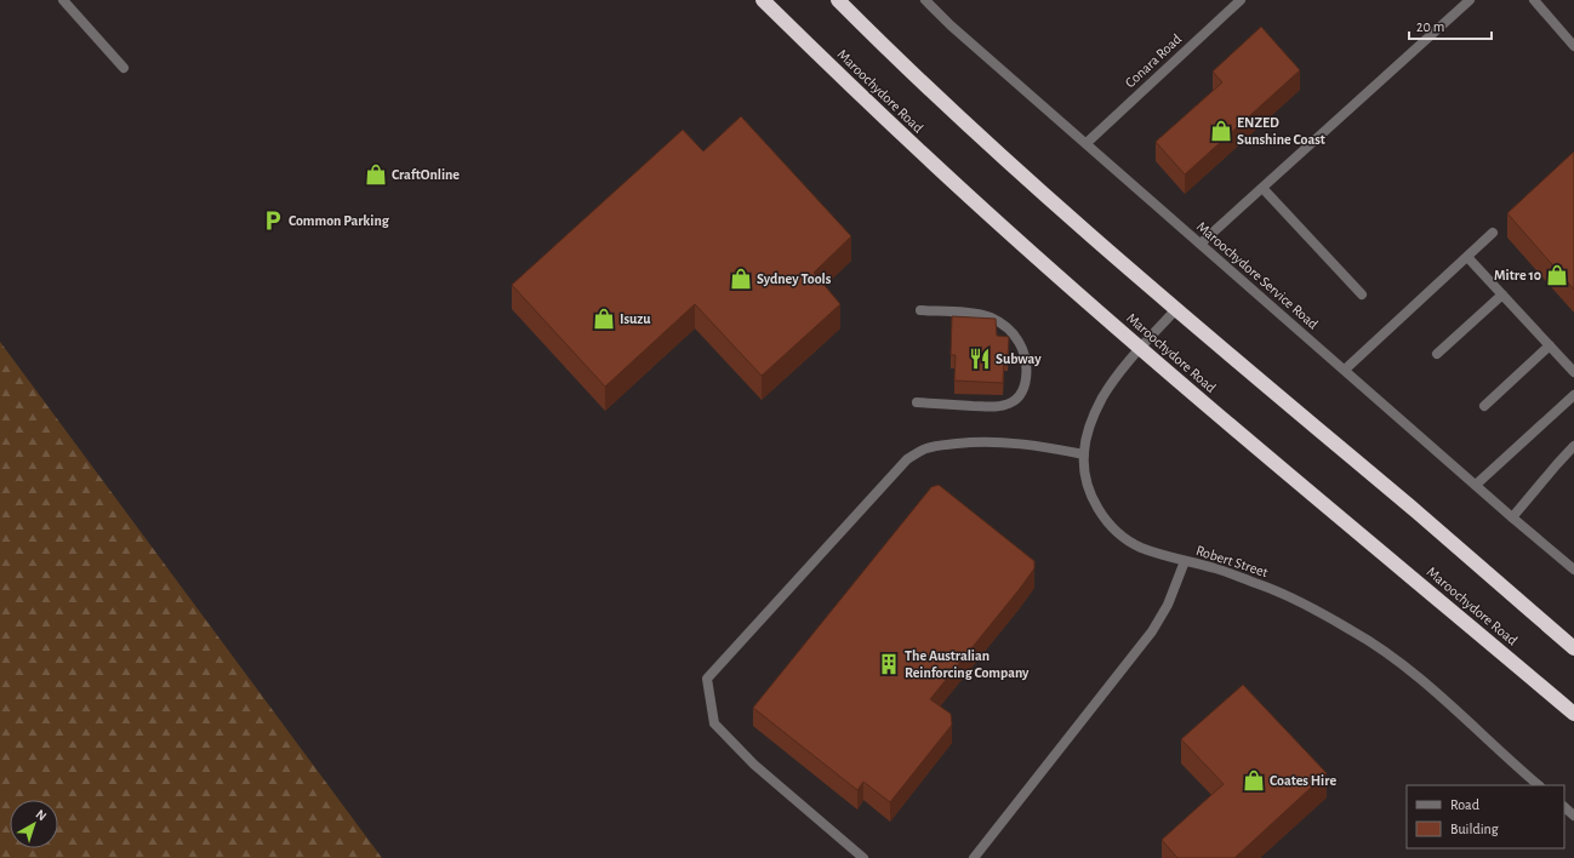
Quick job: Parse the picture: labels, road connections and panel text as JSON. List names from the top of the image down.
{
  "streets": {
    "highway": ["Maroochydore Road"],
    "street": ["Conara Road", "Maroochydore Service Road", "Robert Street"]
  },
  "crossings": [
    ["Conara Road", "Maroochydore Service Road"],
    ["Maroochydore Road", "Robert Street"]
  ],
  "places": {
    "shop": [
      "ENZED Sunshine Coast",
      "CraftOnline",
      "Mitre 10",
      "Sydney Tools",
      "Isuzu",
      "Coates Hire"
    ],
    "parking": ["Common Parking"],
    "restaurant": ["Subway"],
    "building": ["The Australian Reinforcing Company"]
  },
  "legend": ["Road", "Building"],
  "scale_bar": "20 m",
  "north": "top right"
}
